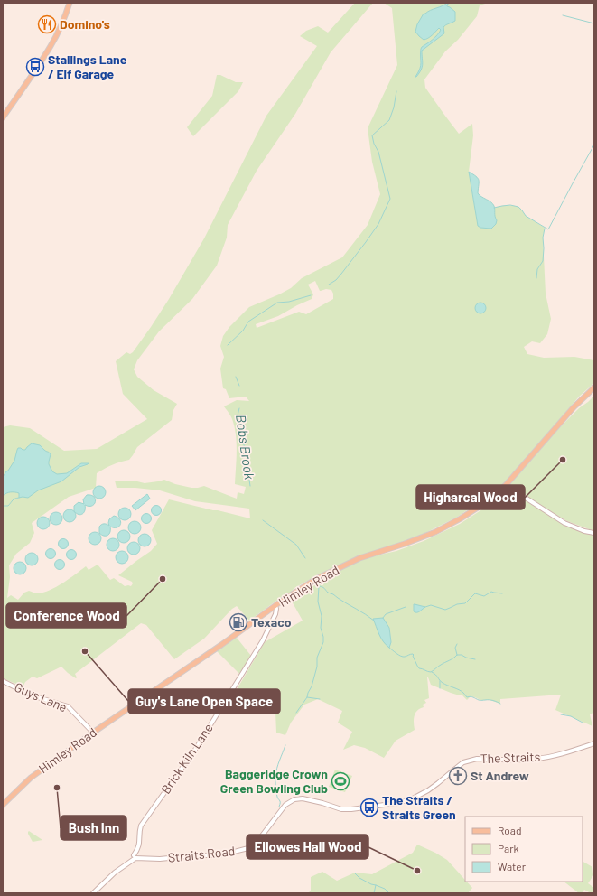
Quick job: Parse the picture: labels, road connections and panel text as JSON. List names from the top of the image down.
{
  "streets": {
    "main road": ["Himley Road"],
    "street": [
      "Guys Lane",
      "The Straits",
      "Brick Kiln Lane",
      "Straits Road"
    ]
  },
  "crossings": [
    ["Himley Road", "Guys Lane"],
    ["Himley Road", "Brick Kiln Lane"],
    ["The Straits", "Straits Road"],
    ["Brick Kiln Lane", "Straits Road"]
  ],
  "water": ["Bobs Brook"],
  "places": {
    "restaurant": ["Domino's"],
    "bus stop": ["Stallings Lane / Elf Garage", "The Straits / Straits Green"],
    "other": [
      "Higharcal Wood",
      "Conference Wood",
      "Guy's Lane Open Space",
      "Bush Inn",
      "Ellowes Hall Wood"
    ],
    "fuel station": ["Texaco"],
    "church": ["St Andrew"],
    "sports": ["Baggeridge Crown Green Bowling Club"]
  },
  "legend": ["Road", "Park", "Water"]
}
